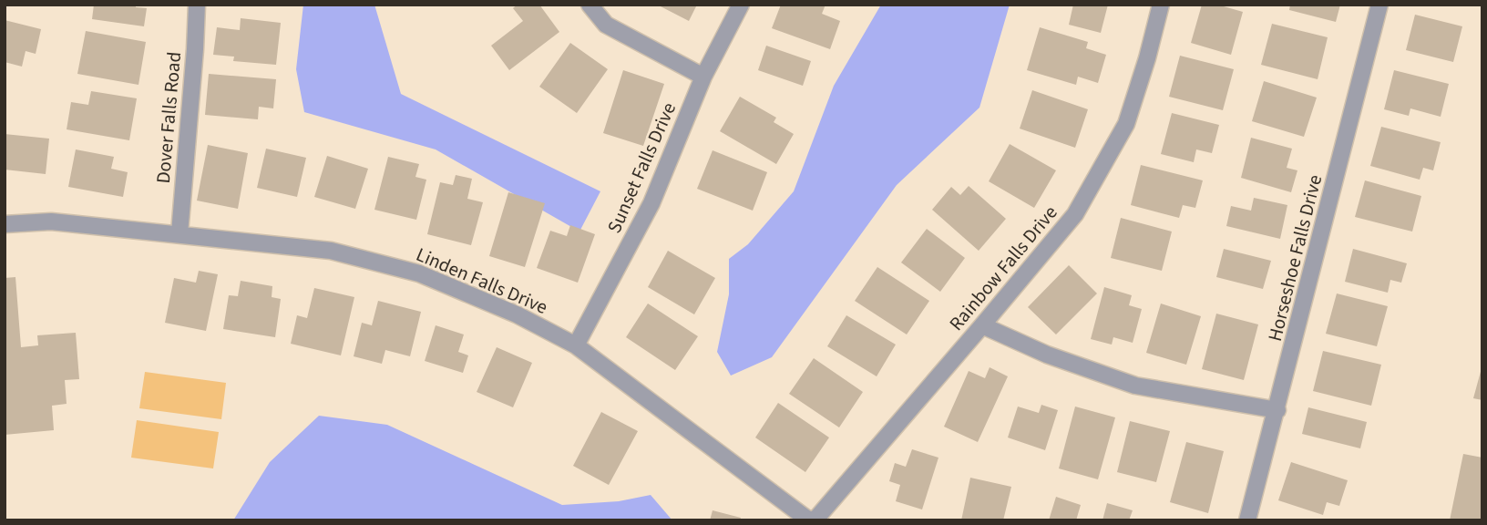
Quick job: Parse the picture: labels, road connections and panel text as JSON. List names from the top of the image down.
{
  "streets": {
    "street": [
      "Dover Falls Road",
      "Sunset Falls Drive",
      "Horseshoe Falls Drive",
      "Rainbow Falls Drive",
      "Linden Falls Drive"
    ]
  },
  "crossings": [
    ["Dover Falls Road", "Linden Falls Drive"],
    ["Sunset Falls Drive", "Linden Falls Drive"]
  ]
}
